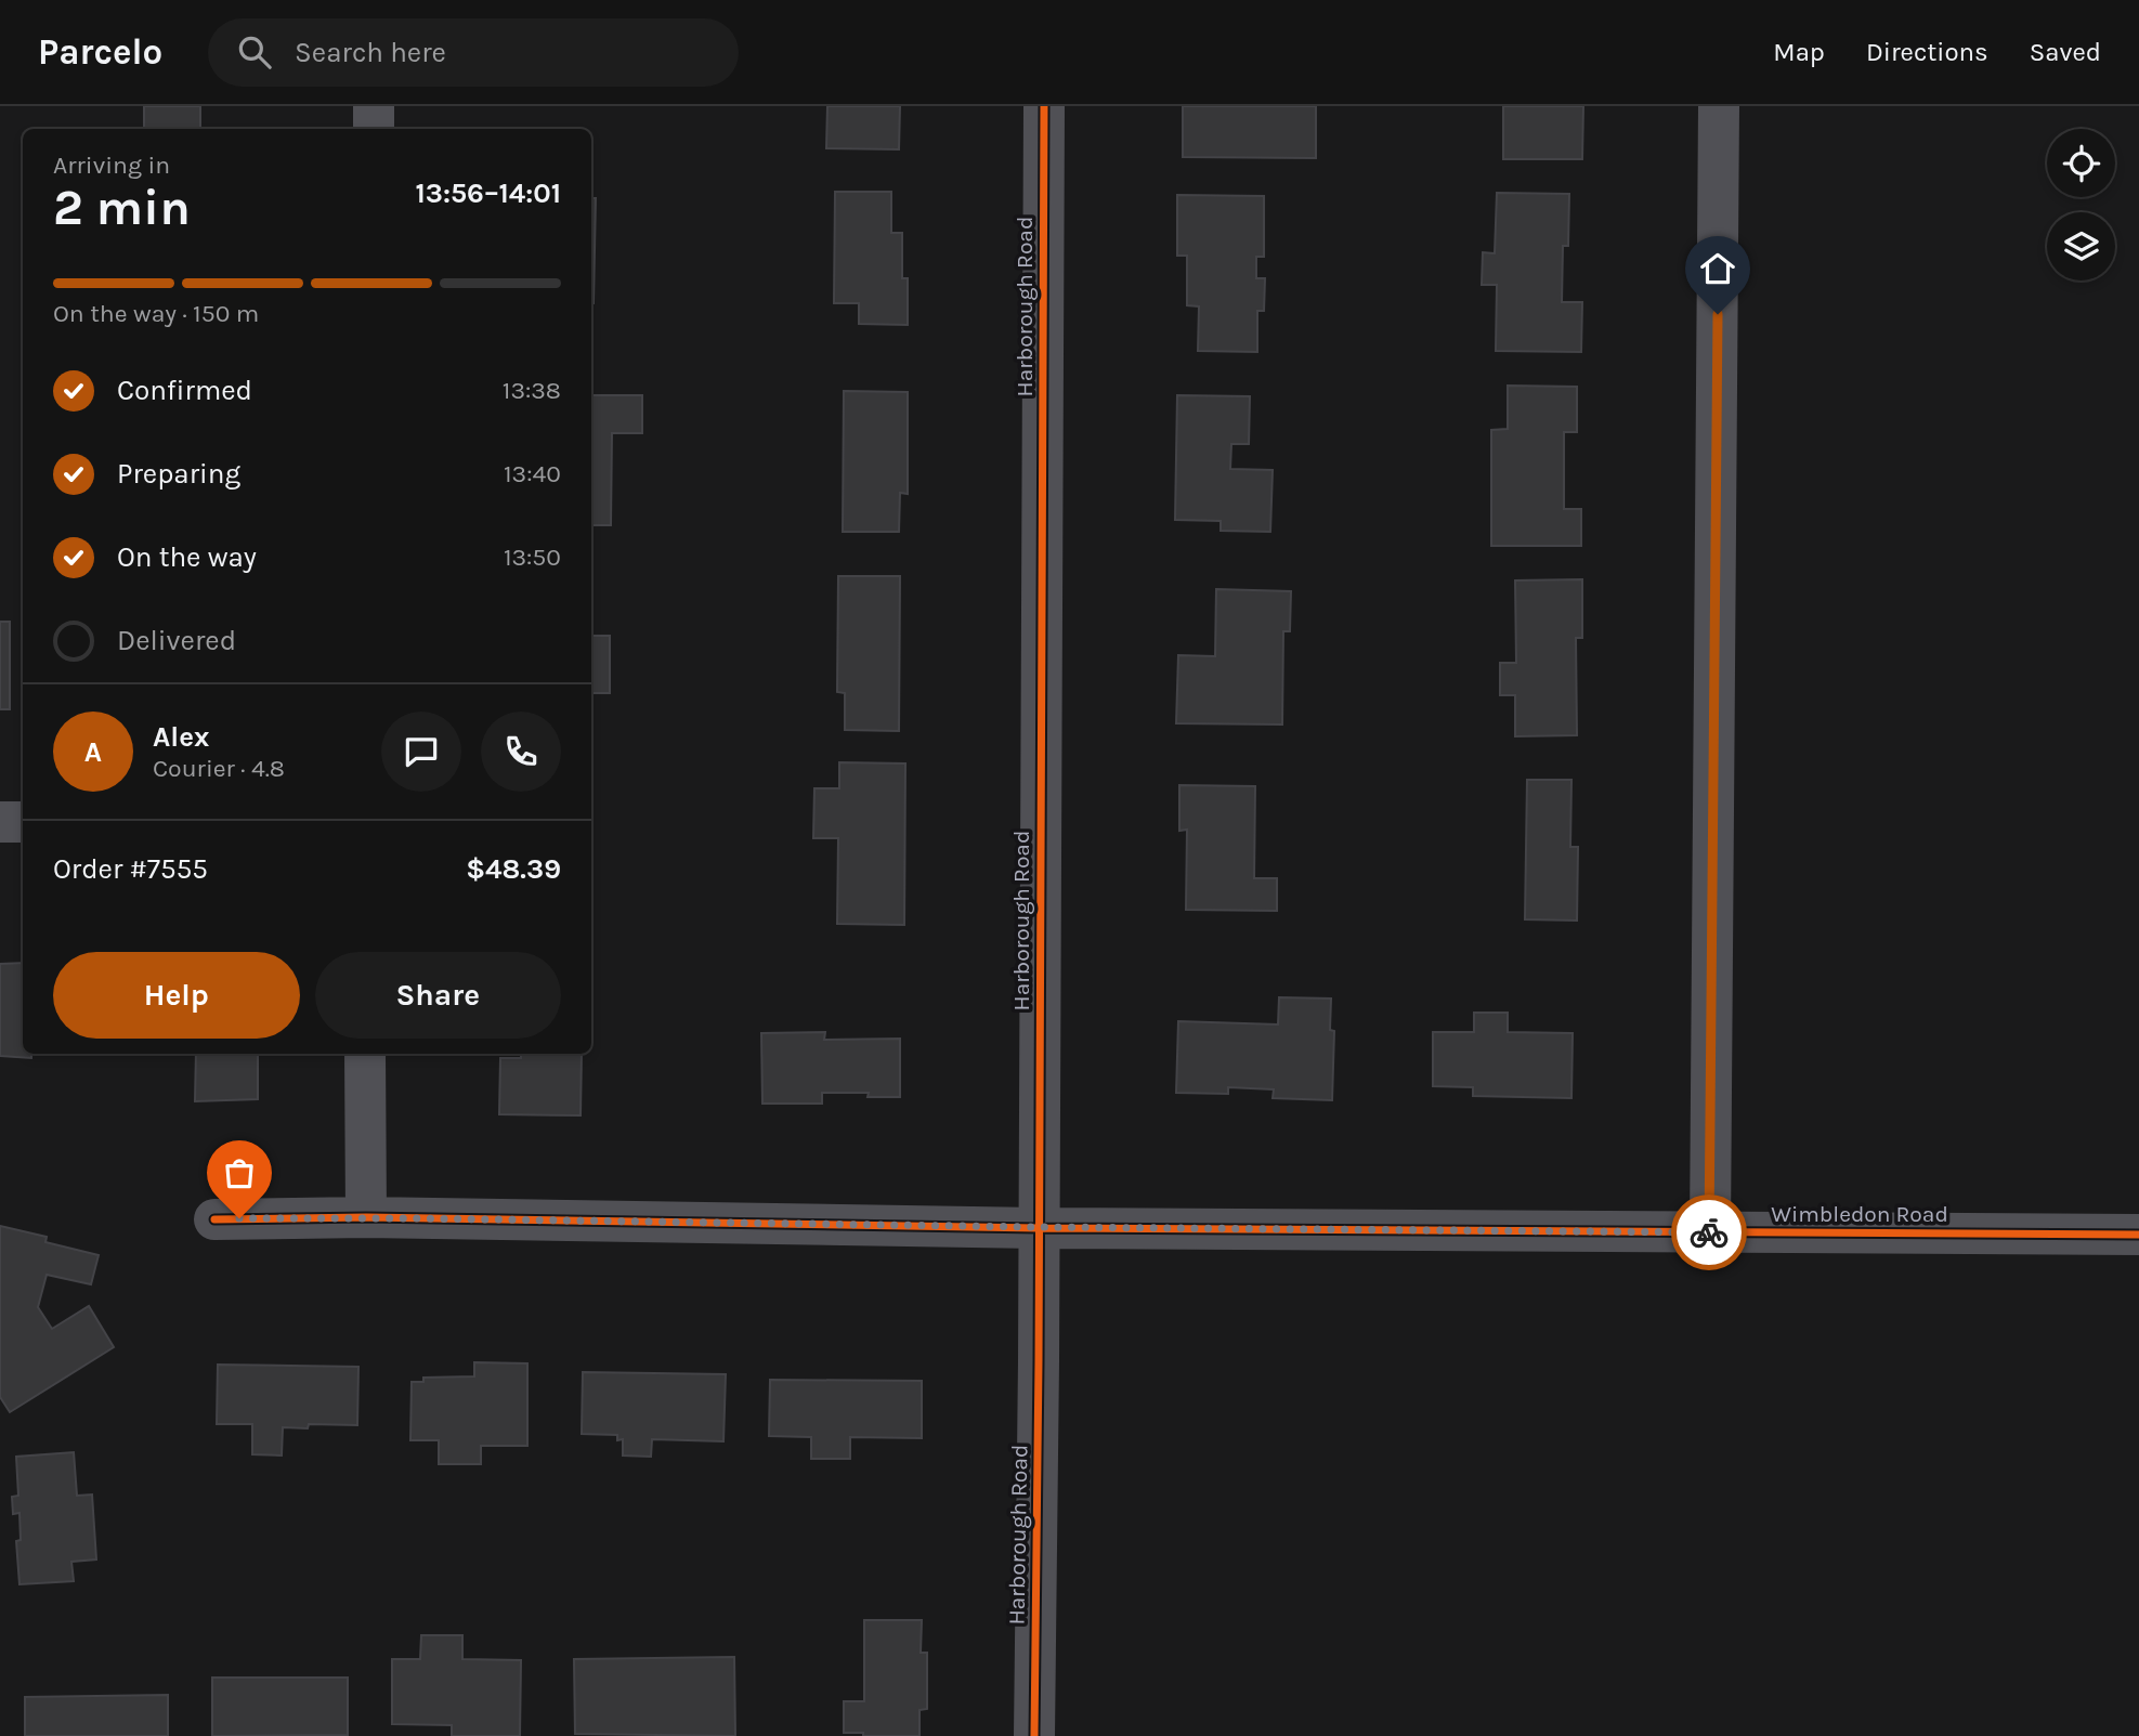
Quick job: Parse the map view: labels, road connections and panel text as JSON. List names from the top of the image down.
{
  "streets": {
    "street": ["Harborough Road", "Wimbledon Road"]
  },
  "crossings": [
    ["Harborough Road", "Wimbledon Road"]
  ],
  "page": {
    "header": "Parcelo",
    "search": "Search here",
    "nav": ["Map", "Directions", "Saved"],
    "heading": ["2 min", "Arriving in", "13:56–14:01"],
    "panel": [
      "Alex",
      "Courier · 4.8",
      "Order #7555",
      "$48.39"
    ],
    "bar": "On the way · 150 m",
    "list": [
      ["Confirmed", "13:38"],
      ["Preparing", "13:40"],
      ["On the way", "13:50"],
      "Delivered"
    ],
    "round": "A",
    "buttons": ["Help", "Share"]
  }
}
